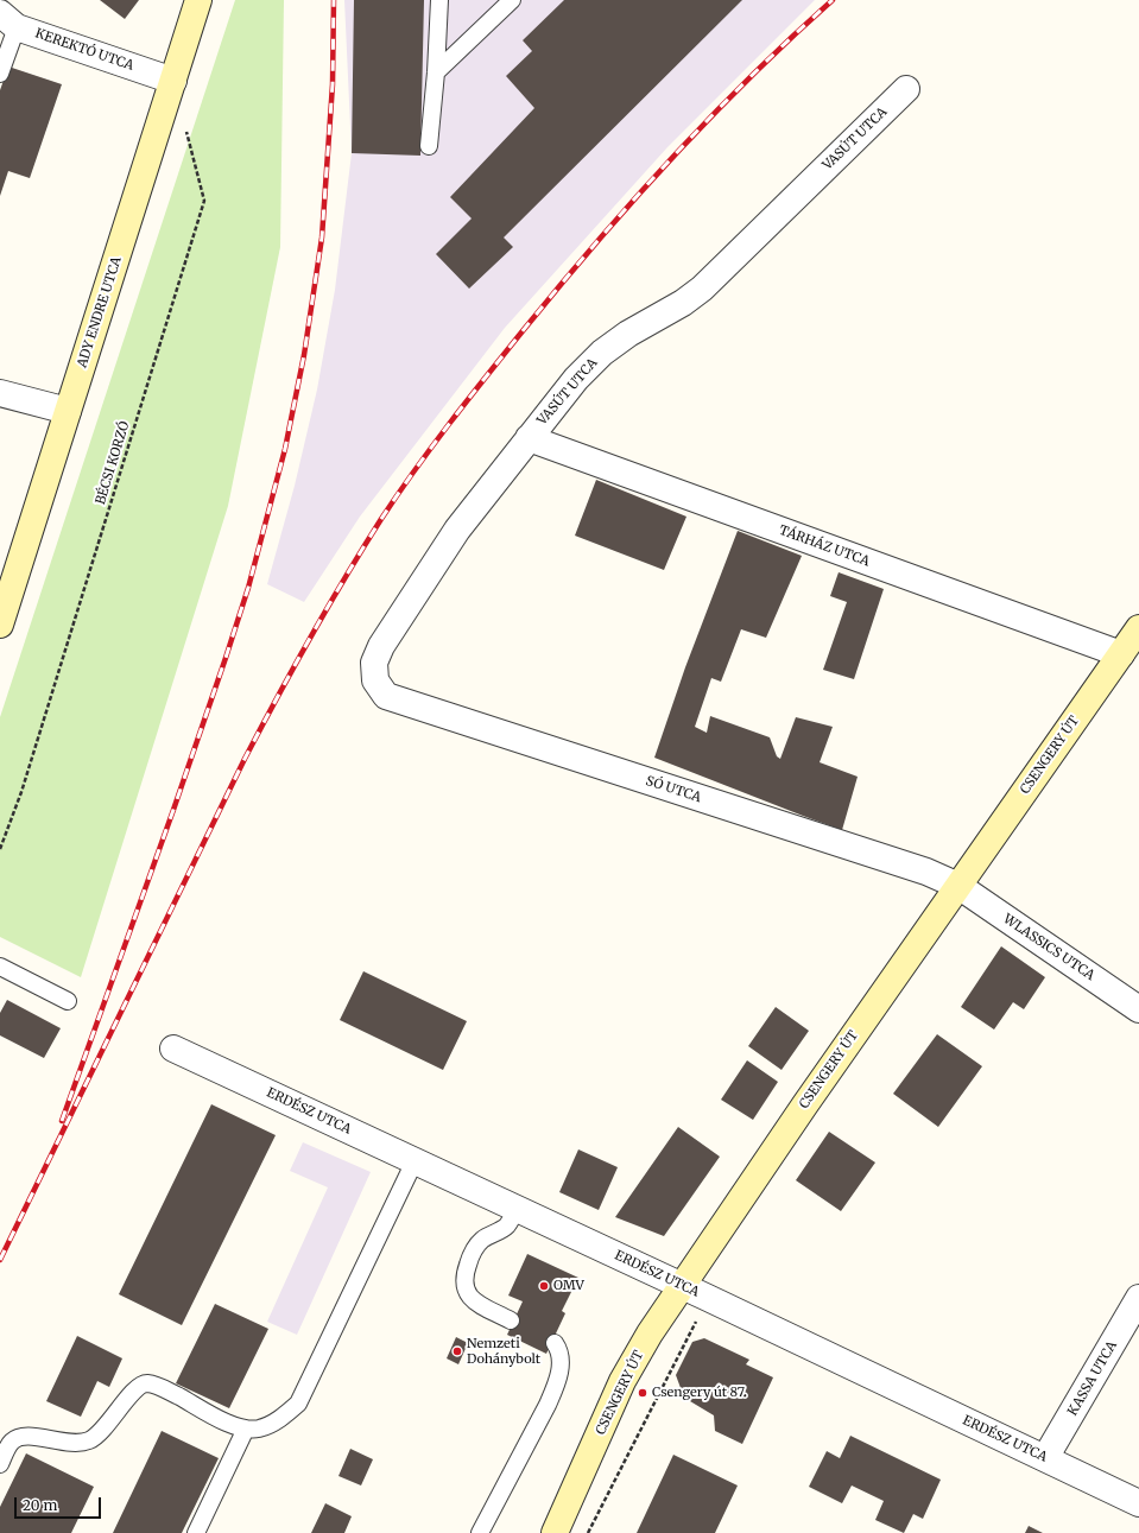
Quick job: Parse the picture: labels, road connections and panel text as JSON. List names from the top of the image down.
{
  "streets": {
    "main road": ["ADY ENDRE UTCA", "CSENGERY ÚT"],
    "street": [
      "KEREKTÓ UTCA",
      "VASÚT UTCA",
      "TÁRHÁZ UTCA",
      "SÓ UTCA",
      "WLASSICS UTCA",
      "ERDÉSZ UTCA",
      "KASSA UTCA"
    ],
    "path": ["BÉCSI KORZÓ"]
  },
  "crossings": [
    ["KEREKTÓ UTCA", "ADY ENDRE UTCA"],
    ["VASÚT UTCA", "TÁRHÁZ UTCA"],
    ["VASÚT UTCA", "SÓ UTCA"],
    ["TÁRHÁZ UTCA", "CSENGERY ÚT"],
    ["CSENGERY ÚT", "SÓ UTCA"],
    ["CSENGERY ÚT", "WLASSICS UTCA"],
    ["CSENGERY ÚT", "ERDÉSZ UTCA"],
    ["SÓ UTCA", "WLASSICS UTCA"],
    ["ERDÉSZ UTCA", "KASSA UTCA"]
  ],
  "places": ["OMV", "Nemzeti Dohánybolt", "Csengery út 87."],
  "scale_bar": "20 m"
}
